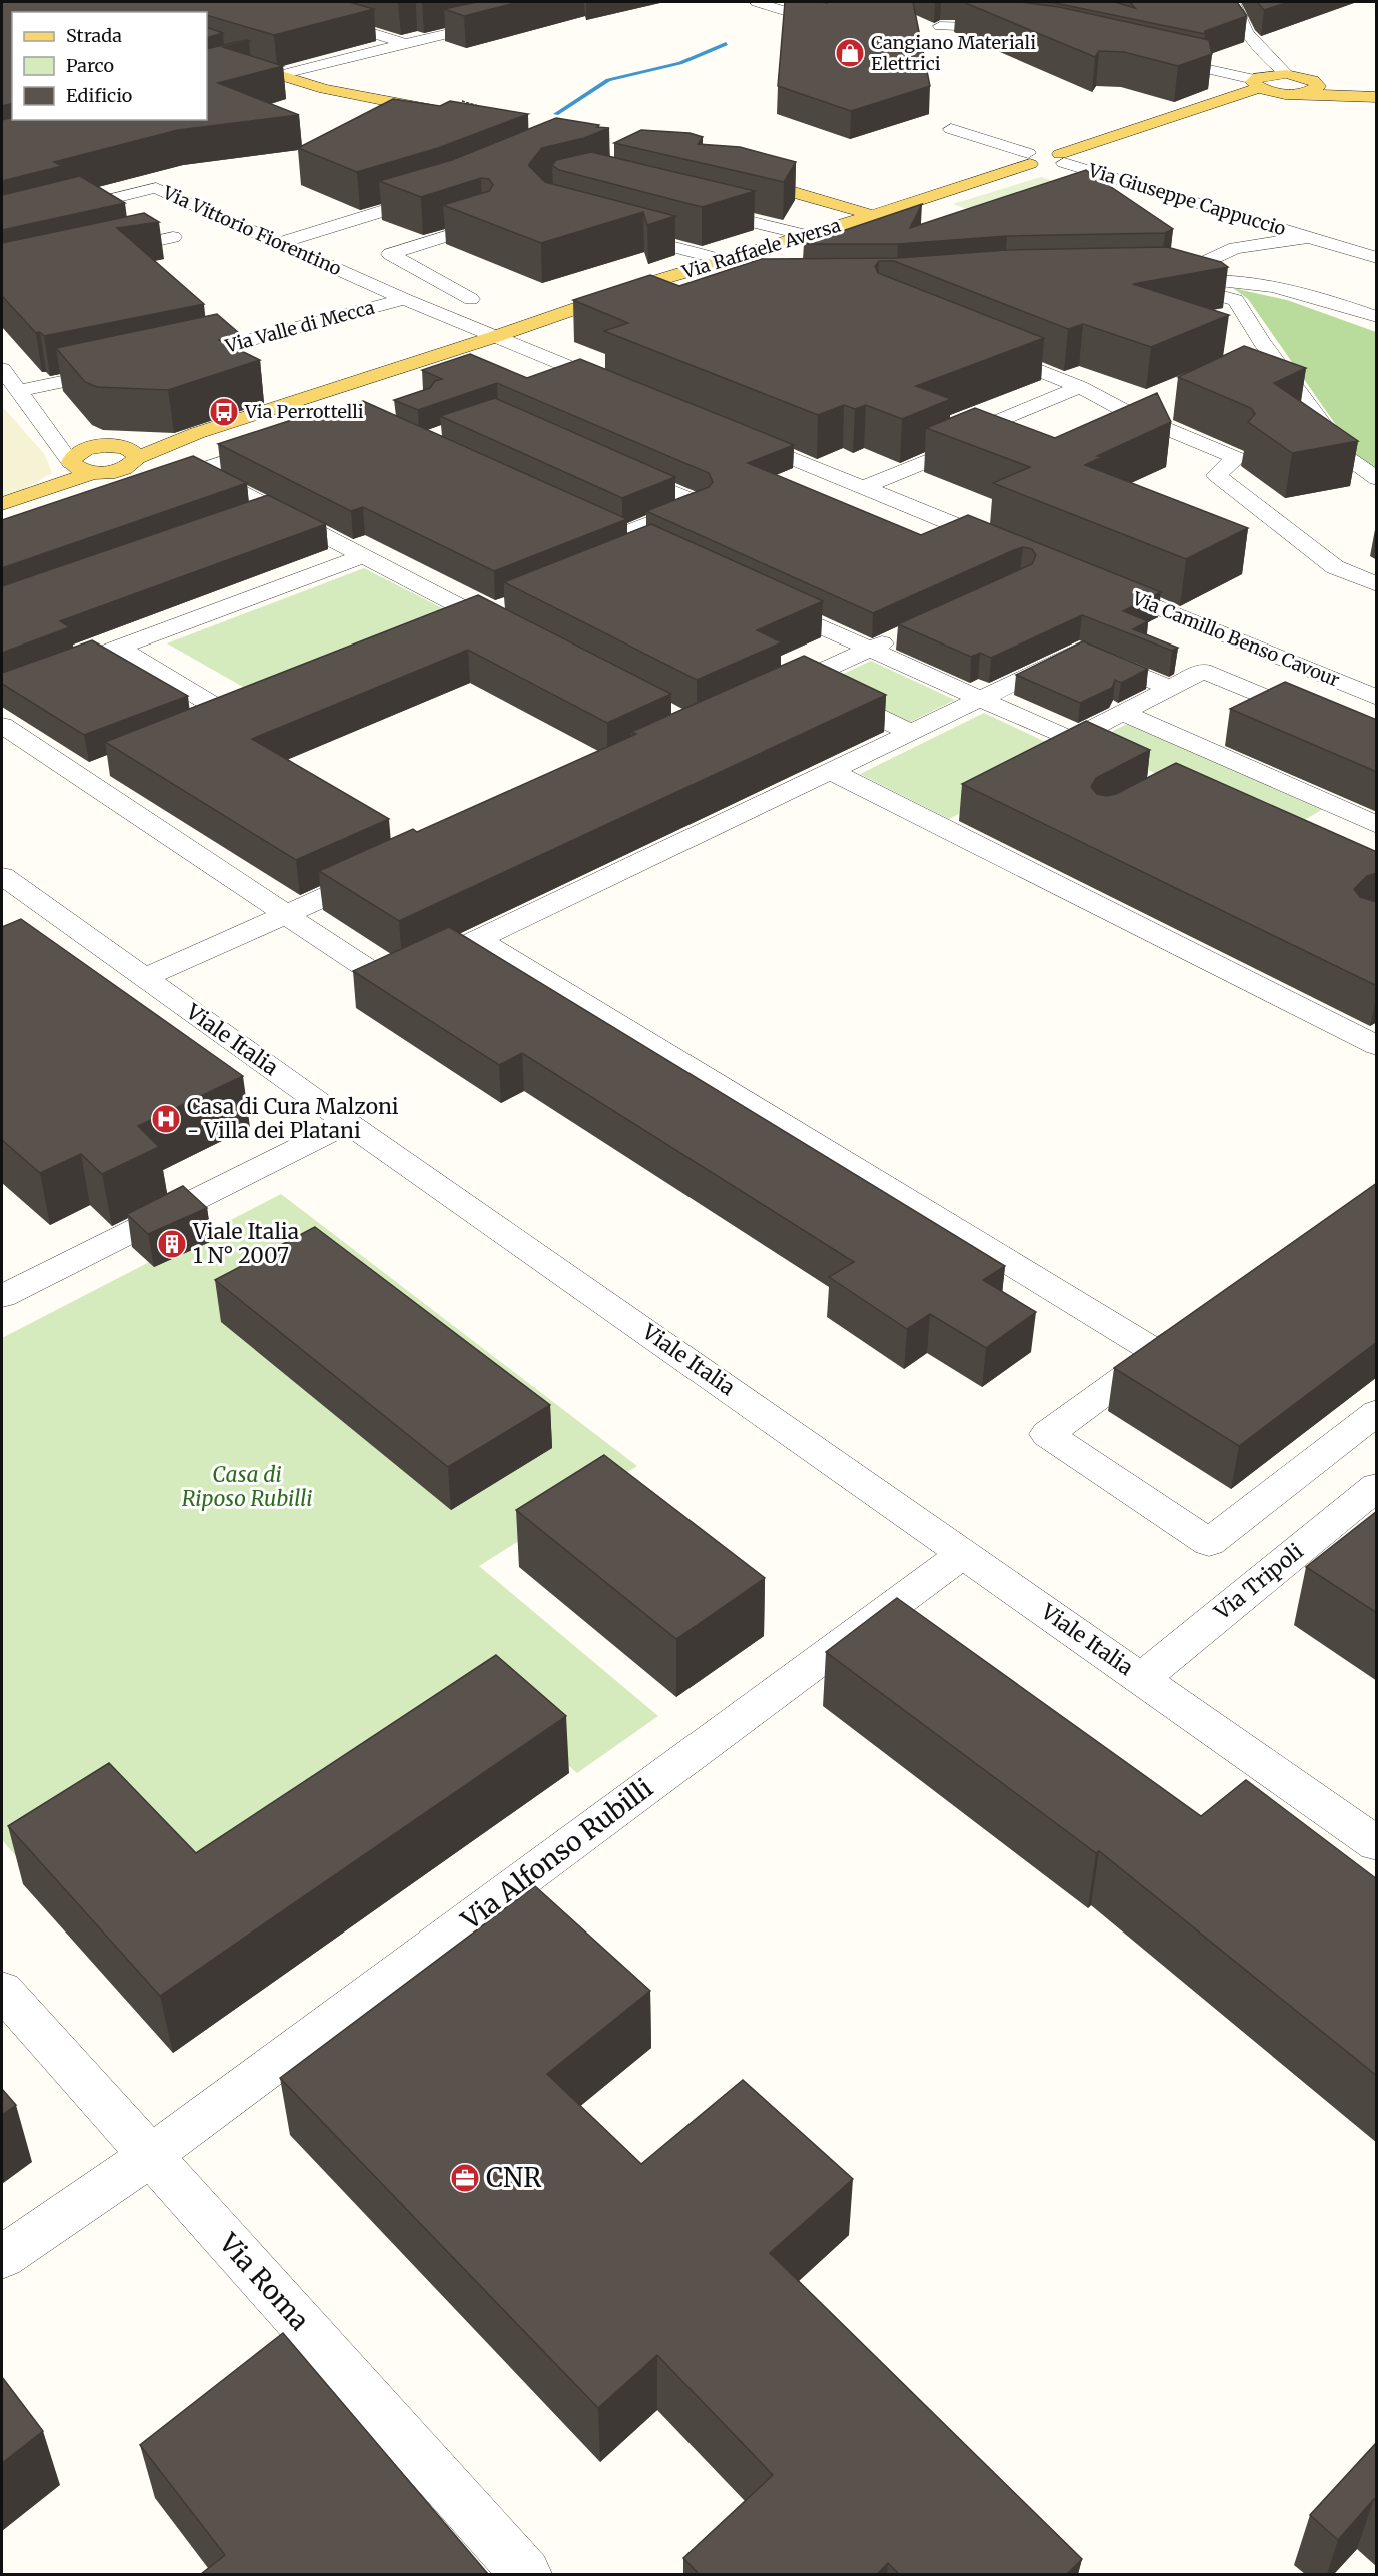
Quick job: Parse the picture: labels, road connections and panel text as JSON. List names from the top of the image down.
{
  "streets": {
    "main road": ["Via Raffaele Aversa"],
    "street": [
      "Via Giuseppe Cappuccio",
      "Via Vittorio Fiorentino",
      "Via Valle di Mecca",
      "Via Camillo Benso Cavour",
      "Viale Italia",
      "Via Tripoli",
      "Via Alfonso Rubilli",
      "Via Roma"
    ]
  },
  "crossings": [
    ["Via Giuseppe Cappuccio", "Via Raffaele Aversa"],
    ["Via Vittorio Fiorentino", "Via Raffaele Aversa"],
    ["Via Vittorio Fiorentino", "Via Valle di Mecca"],
    ["Viale Italia", "Via Tripoli"],
    ["Viale Italia", "Via Alfonso Rubilli"],
    ["Via Alfonso Rubilli", "Via Roma"]
  ],
  "parks": ["Casa di Riposo Rubilli"],
  "places": {
    "shop": ["Cangiano Materiali Elettrici"],
    "bus stop": ["Via Perrottelli"],
    "hospital": ["Casa di Cura Malzoni - Villa dei Platani"],
    "building": ["Viale Italia 1 N° 2007"],
    "office": ["CNR"]
  },
  "legend": ["Strada", "Parco", "Edificio"]
}
